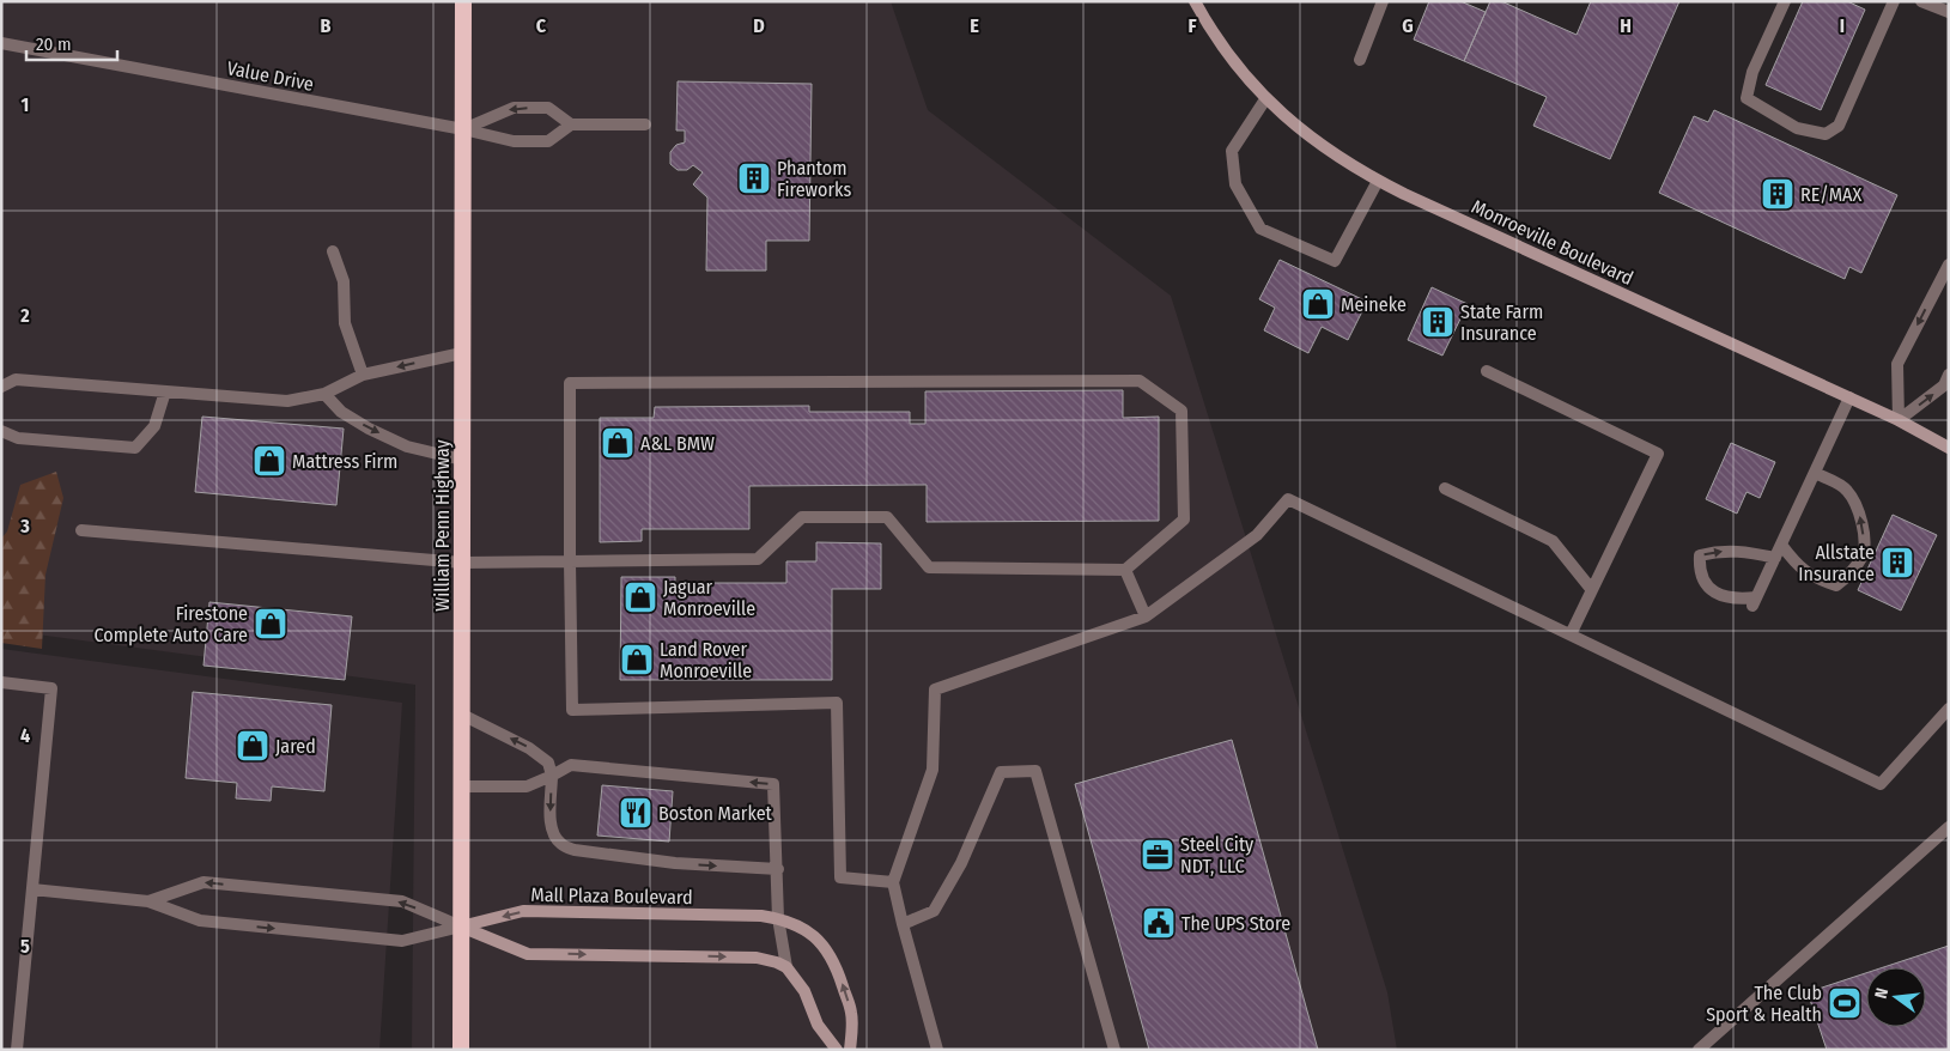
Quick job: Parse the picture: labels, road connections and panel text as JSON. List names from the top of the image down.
{
  "streets": {
    "highway": ["William Penn Highway"],
    "main road": ["Monroeville Boulevard", "Mall Plaza Boulevard"],
    "street": ["Value Drive"]
  },
  "crossings": [
    ["Value Drive", "William Penn Highway"],
    ["William Penn Highway", "Mall Plaza Boulevard"]
  ],
  "places": {
    "building": [
      "Phantom Fireworks",
      "RE/MAX",
      "State Farm Insurance",
      "Allstate Insurance"
    ],
    "shop": [
      "Meineke",
      "A&L BMW",
      "Mattress Firm",
      "Jaguar Monroeville",
      "Firestone Complete Auto Care",
      "Land Rover Monroeville",
      "Jared"
    ],
    "restaurant": ["Boston Market"],
    "office": ["Steel City NDT, LLC"],
    "public building": ["The UPS Store"],
    "sports": ["The Club Sport & Health"]
  },
  "scale_bar": "20 m",
  "north": "left",
  "grid": {
    "columns": [
      "B",
      "C",
      "D",
      "E",
      "F",
      "G",
      "H",
      "I"
    ],
    "rows": [
      "1",
      "2",
      "3",
      "4",
      "5"
    ]
  }
}
